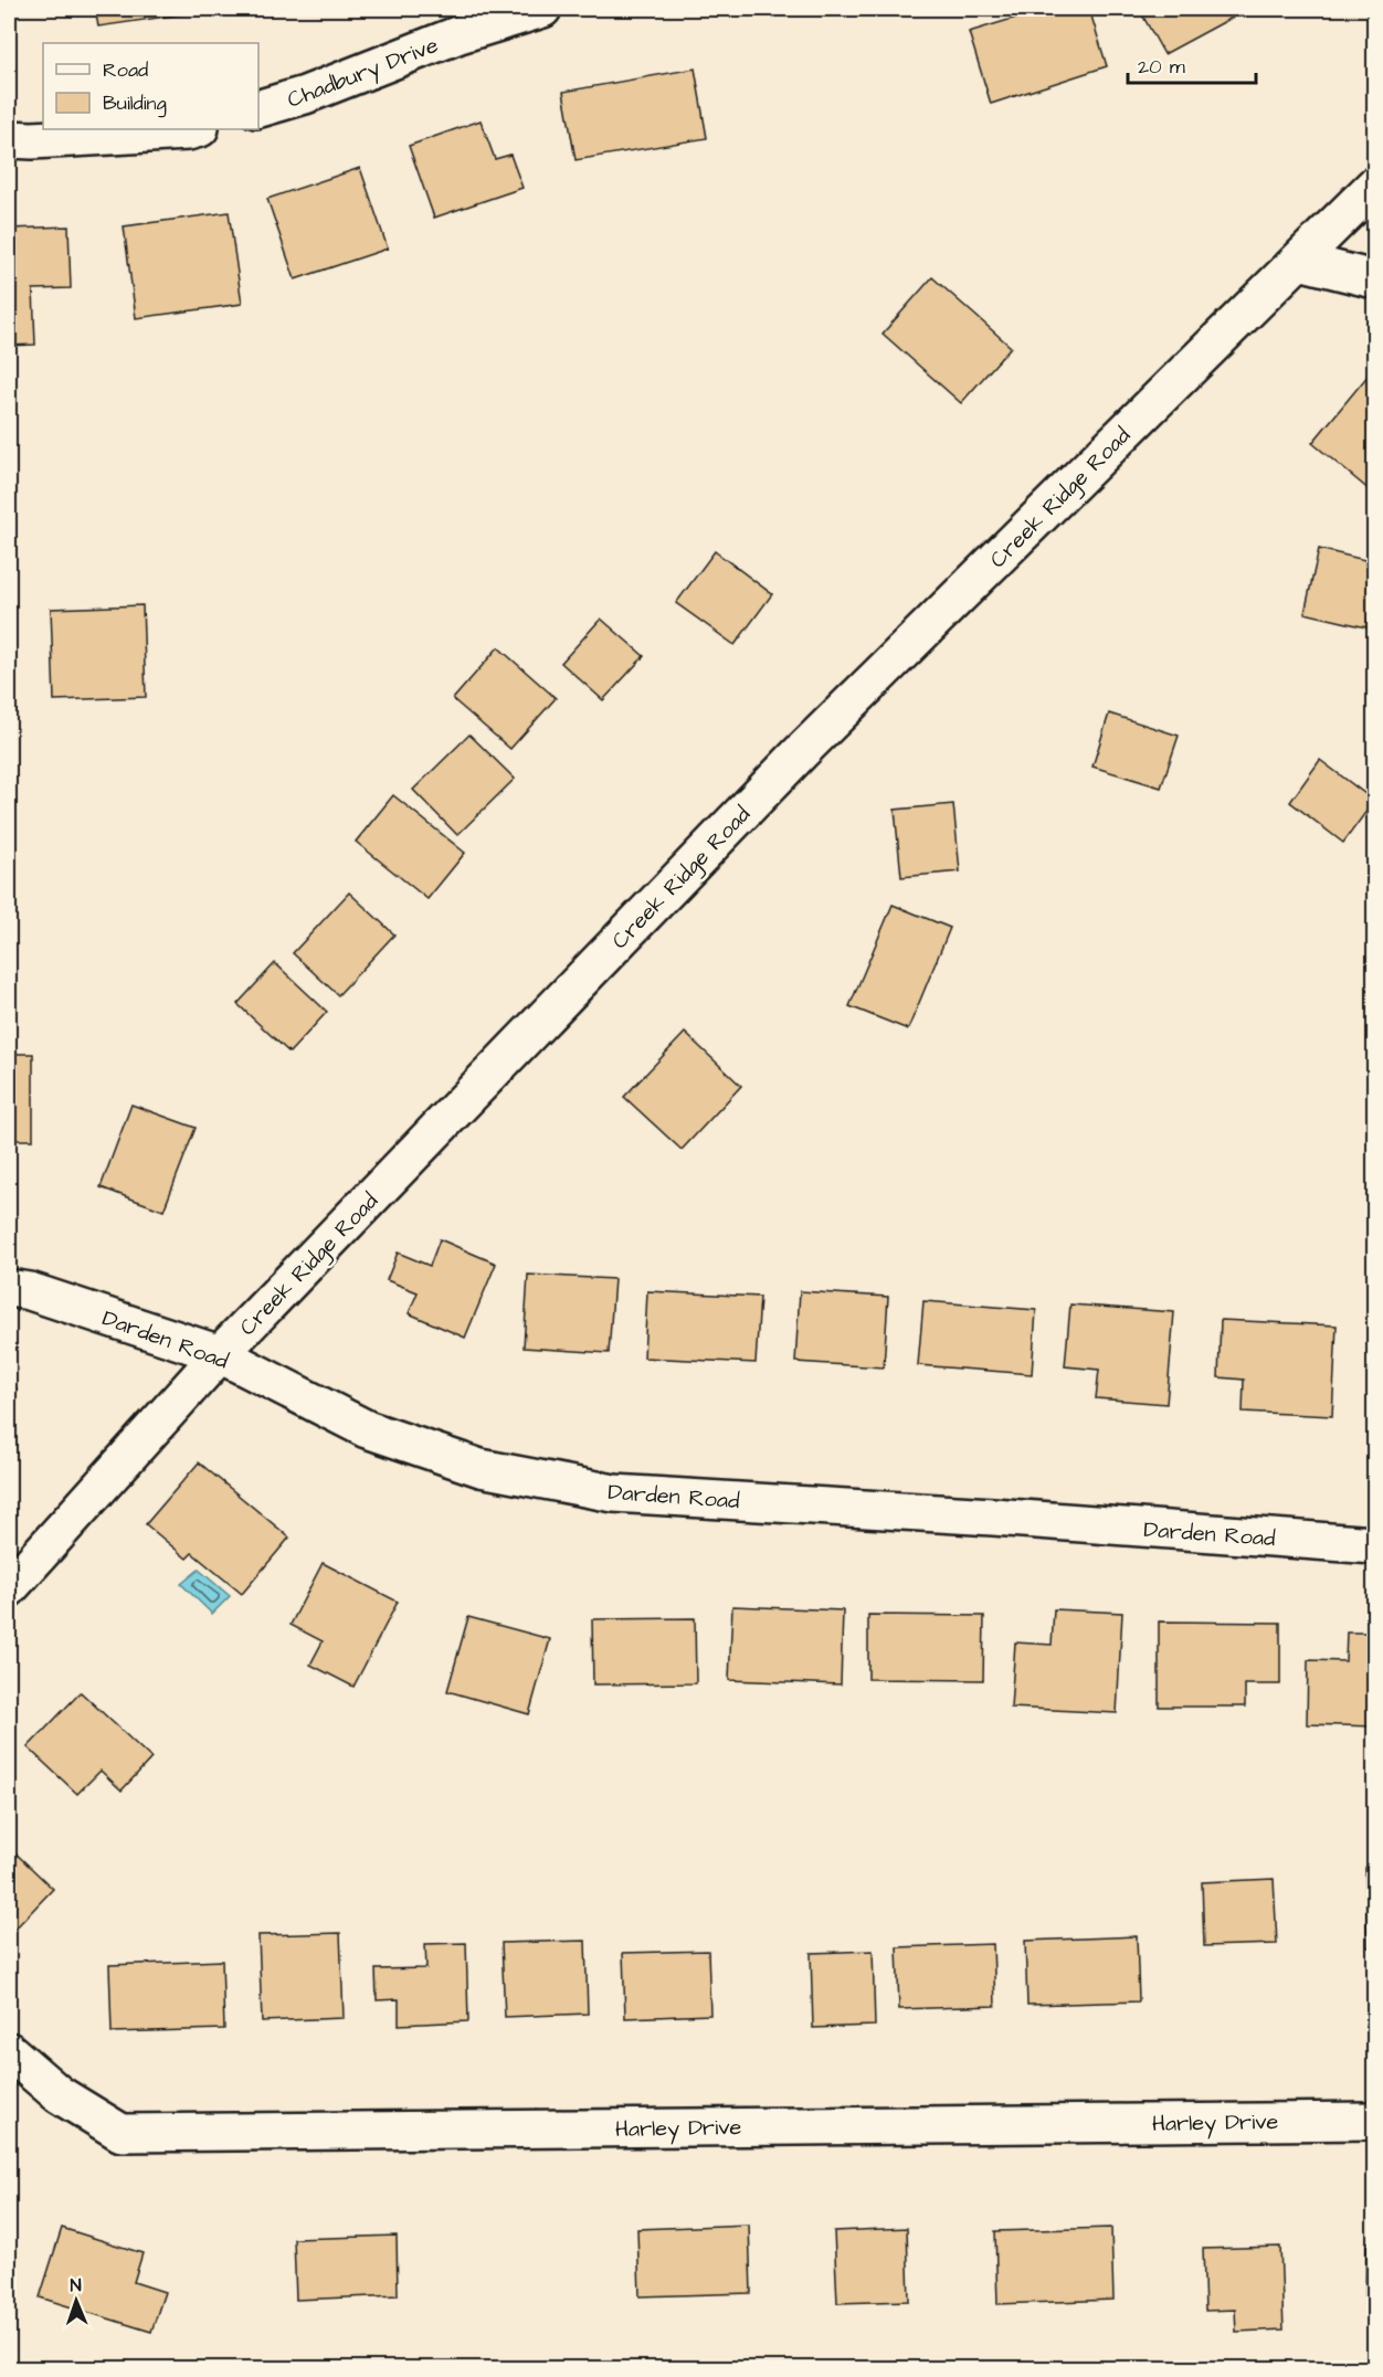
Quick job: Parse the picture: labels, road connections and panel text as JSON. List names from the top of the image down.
{
  "streets": {
    "street": [
      "Chadbury Drive",
      "Creek Ridge Road",
      "Darden Road",
      "Harley Drive"
    ]
  },
  "crossings": [
    ["Creek Ridge Road", "Darden Road"]
  ],
  "legend": ["Road", "Building"],
  "scale_bar": "20 m",
  "north": "top"
}
